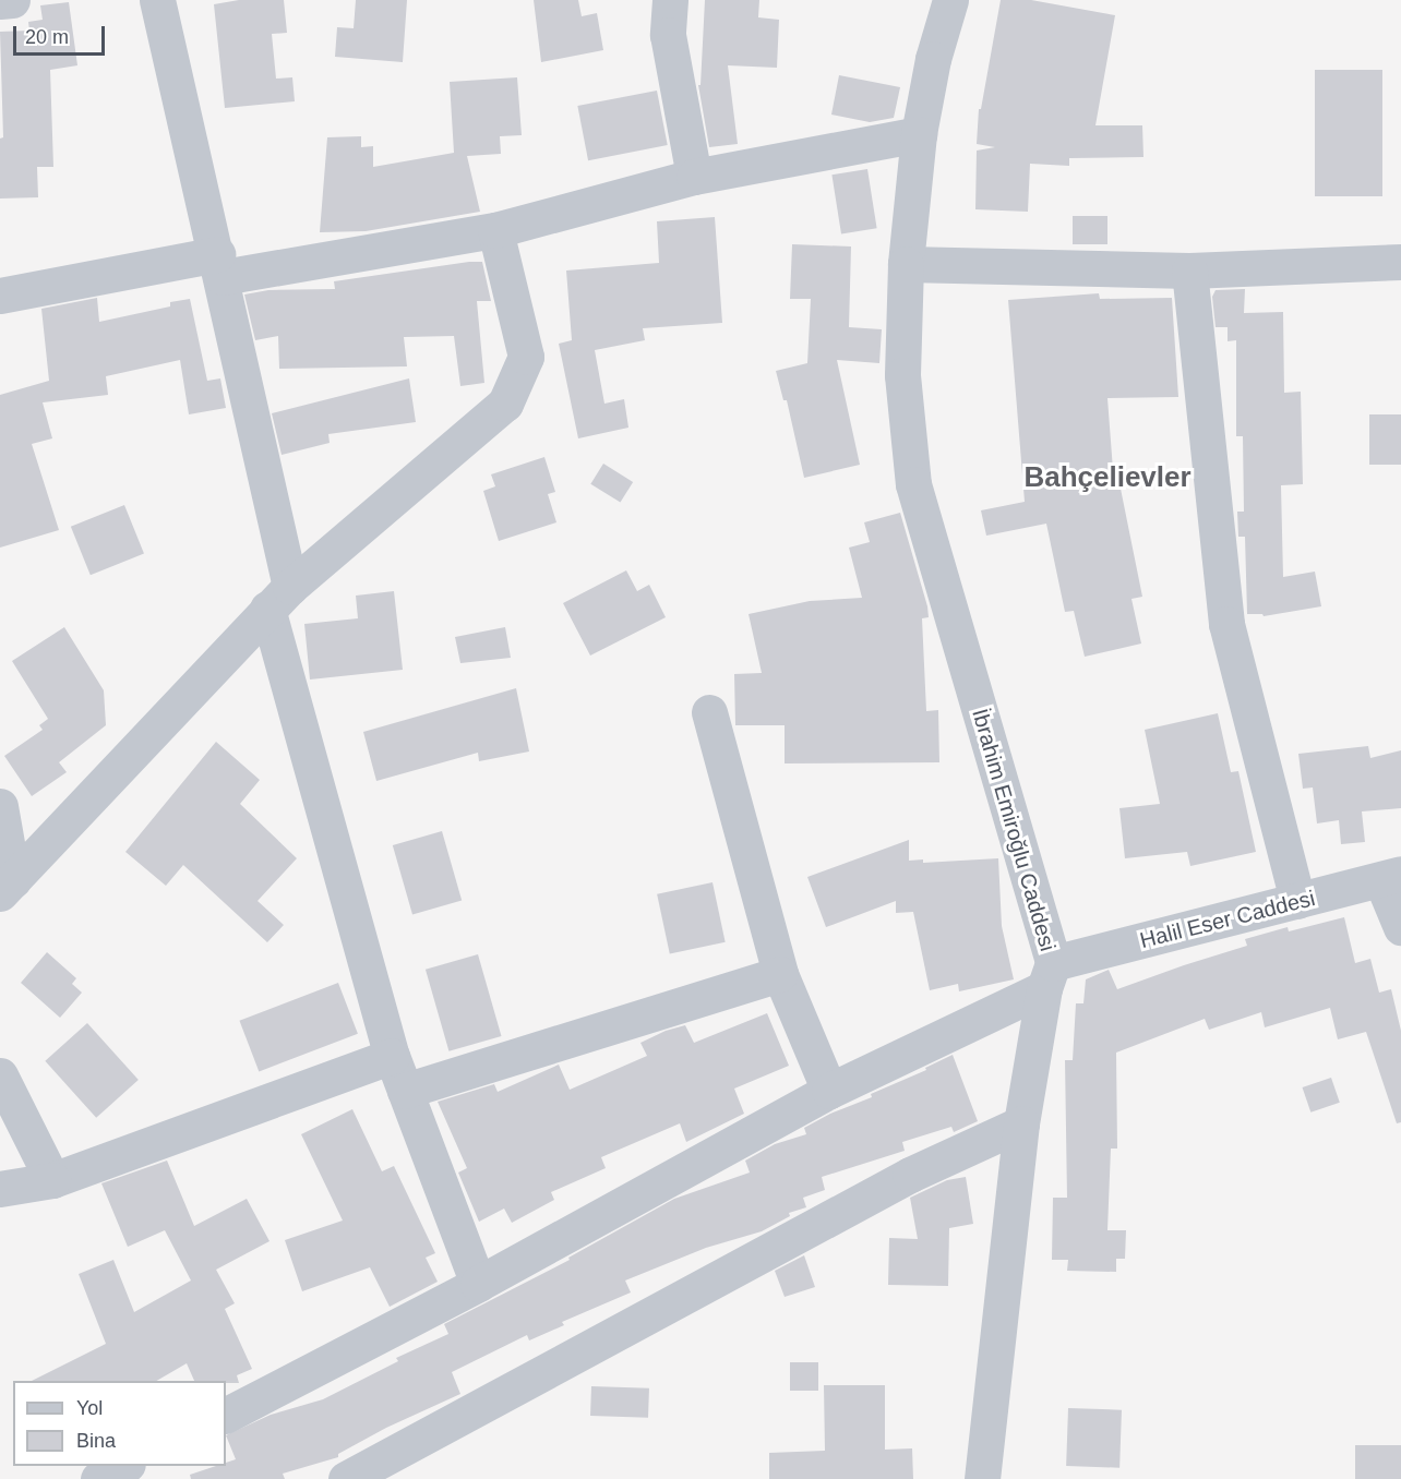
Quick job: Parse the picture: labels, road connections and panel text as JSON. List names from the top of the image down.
{
  "streets": {
    "street": ["İbrahim Emiroğlu Caddesi", "Halil Eser Caddesi"]
  },
  "crossings": [
    ["İbrahim Emiroğlu Caddesi", "Halil Eser Caddesi"]
  ],
  "districts": ["Bahçelievler"],
  "legend": ["Yol", "Bina"],
  "scale_bar": "20 m"
}
